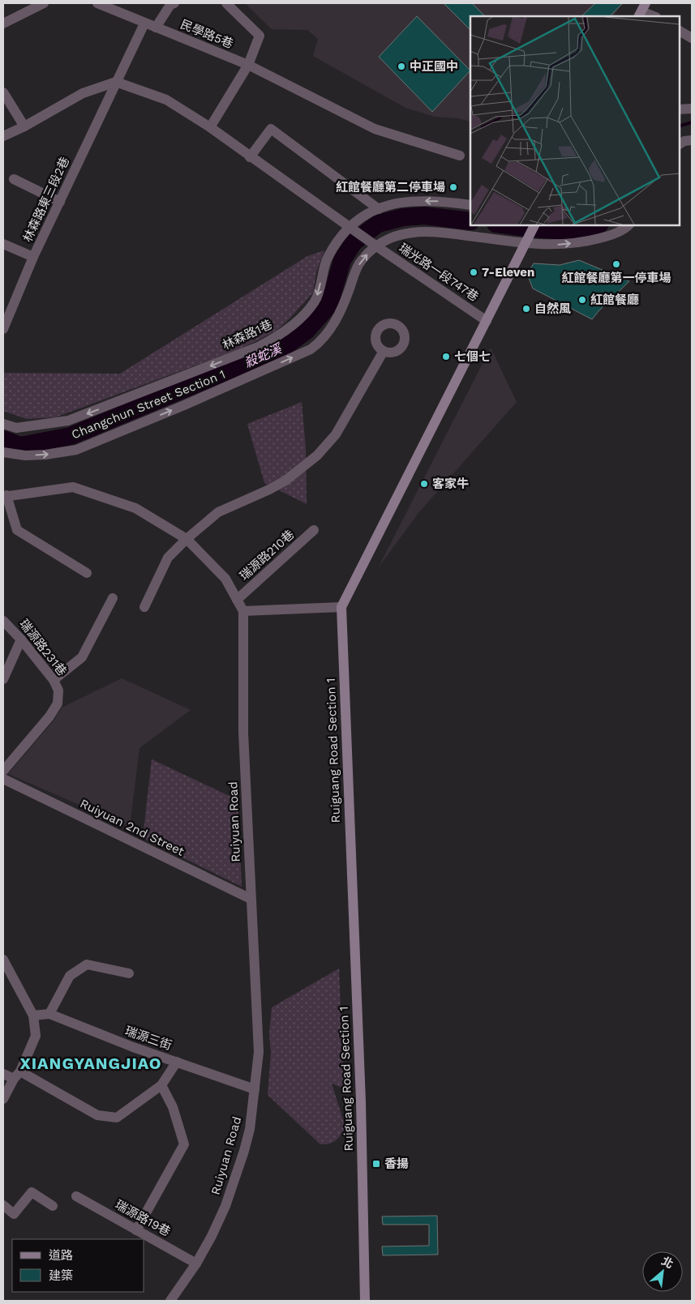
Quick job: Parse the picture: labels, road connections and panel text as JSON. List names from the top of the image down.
{
  "streets": {
    "street": [
      "民學路5巷",
      "林森路東三段2巷",
      "瑞光路一段747巷",
      "林森路1巷",
      "Changchun Street Section 1",
      "瑞源路210巷",
      "瑞源路231巷",
      "Ruiguang Road Section 1",
      "Ruiyuan Road",
      "Ruiyuan 2nd Street",
      "瑞源三街",
      "瑞源路19巷"
    ]
  },
  "crossings": [
    ["民學路5巷", "林森路東三段2巷"],
    ["林森路東三段2巷", "瑞光路一段747巷"],
    ["瑞光路一段747巷", "林森路1巷"],
    ["瑞光路一段747巷", "Changchun Street Section 1"],
    ["瑞光路一段747巷", "Ruiguang Road Section 1"],
    ["Changchun Street Section 1", "Ruiguang Road Section 1"],
    ["瑞源路210巷", "Ruiyuan Road"],
    ["Ruiyuan Road", "Ruiyuan 2nd Street"],
    ["Ruiyuan Road", "瑞源三街"],
    ["Ruiyuan Road", "瑞源路19巷"]
  ],
  "one_way": ["林森路1巷", "Changchun Street Section 1"],
  "districts": ["XIANGYANGJIAO"],
  "water": ["殺蛇溪"],
  "places": {
    "other": [
      "中正國中",
      "紅館餐廳第二停車場",
      "紅館餐廳第一停車場",
      "7-Eleven",
      "紅館餐廳",
      "自然風",
      "七個七",
      "客家牛"
    ],
    "transit": ["香揚"]
  },
  "legend": ["道路", "建築"],
  "north": "top right"
}
